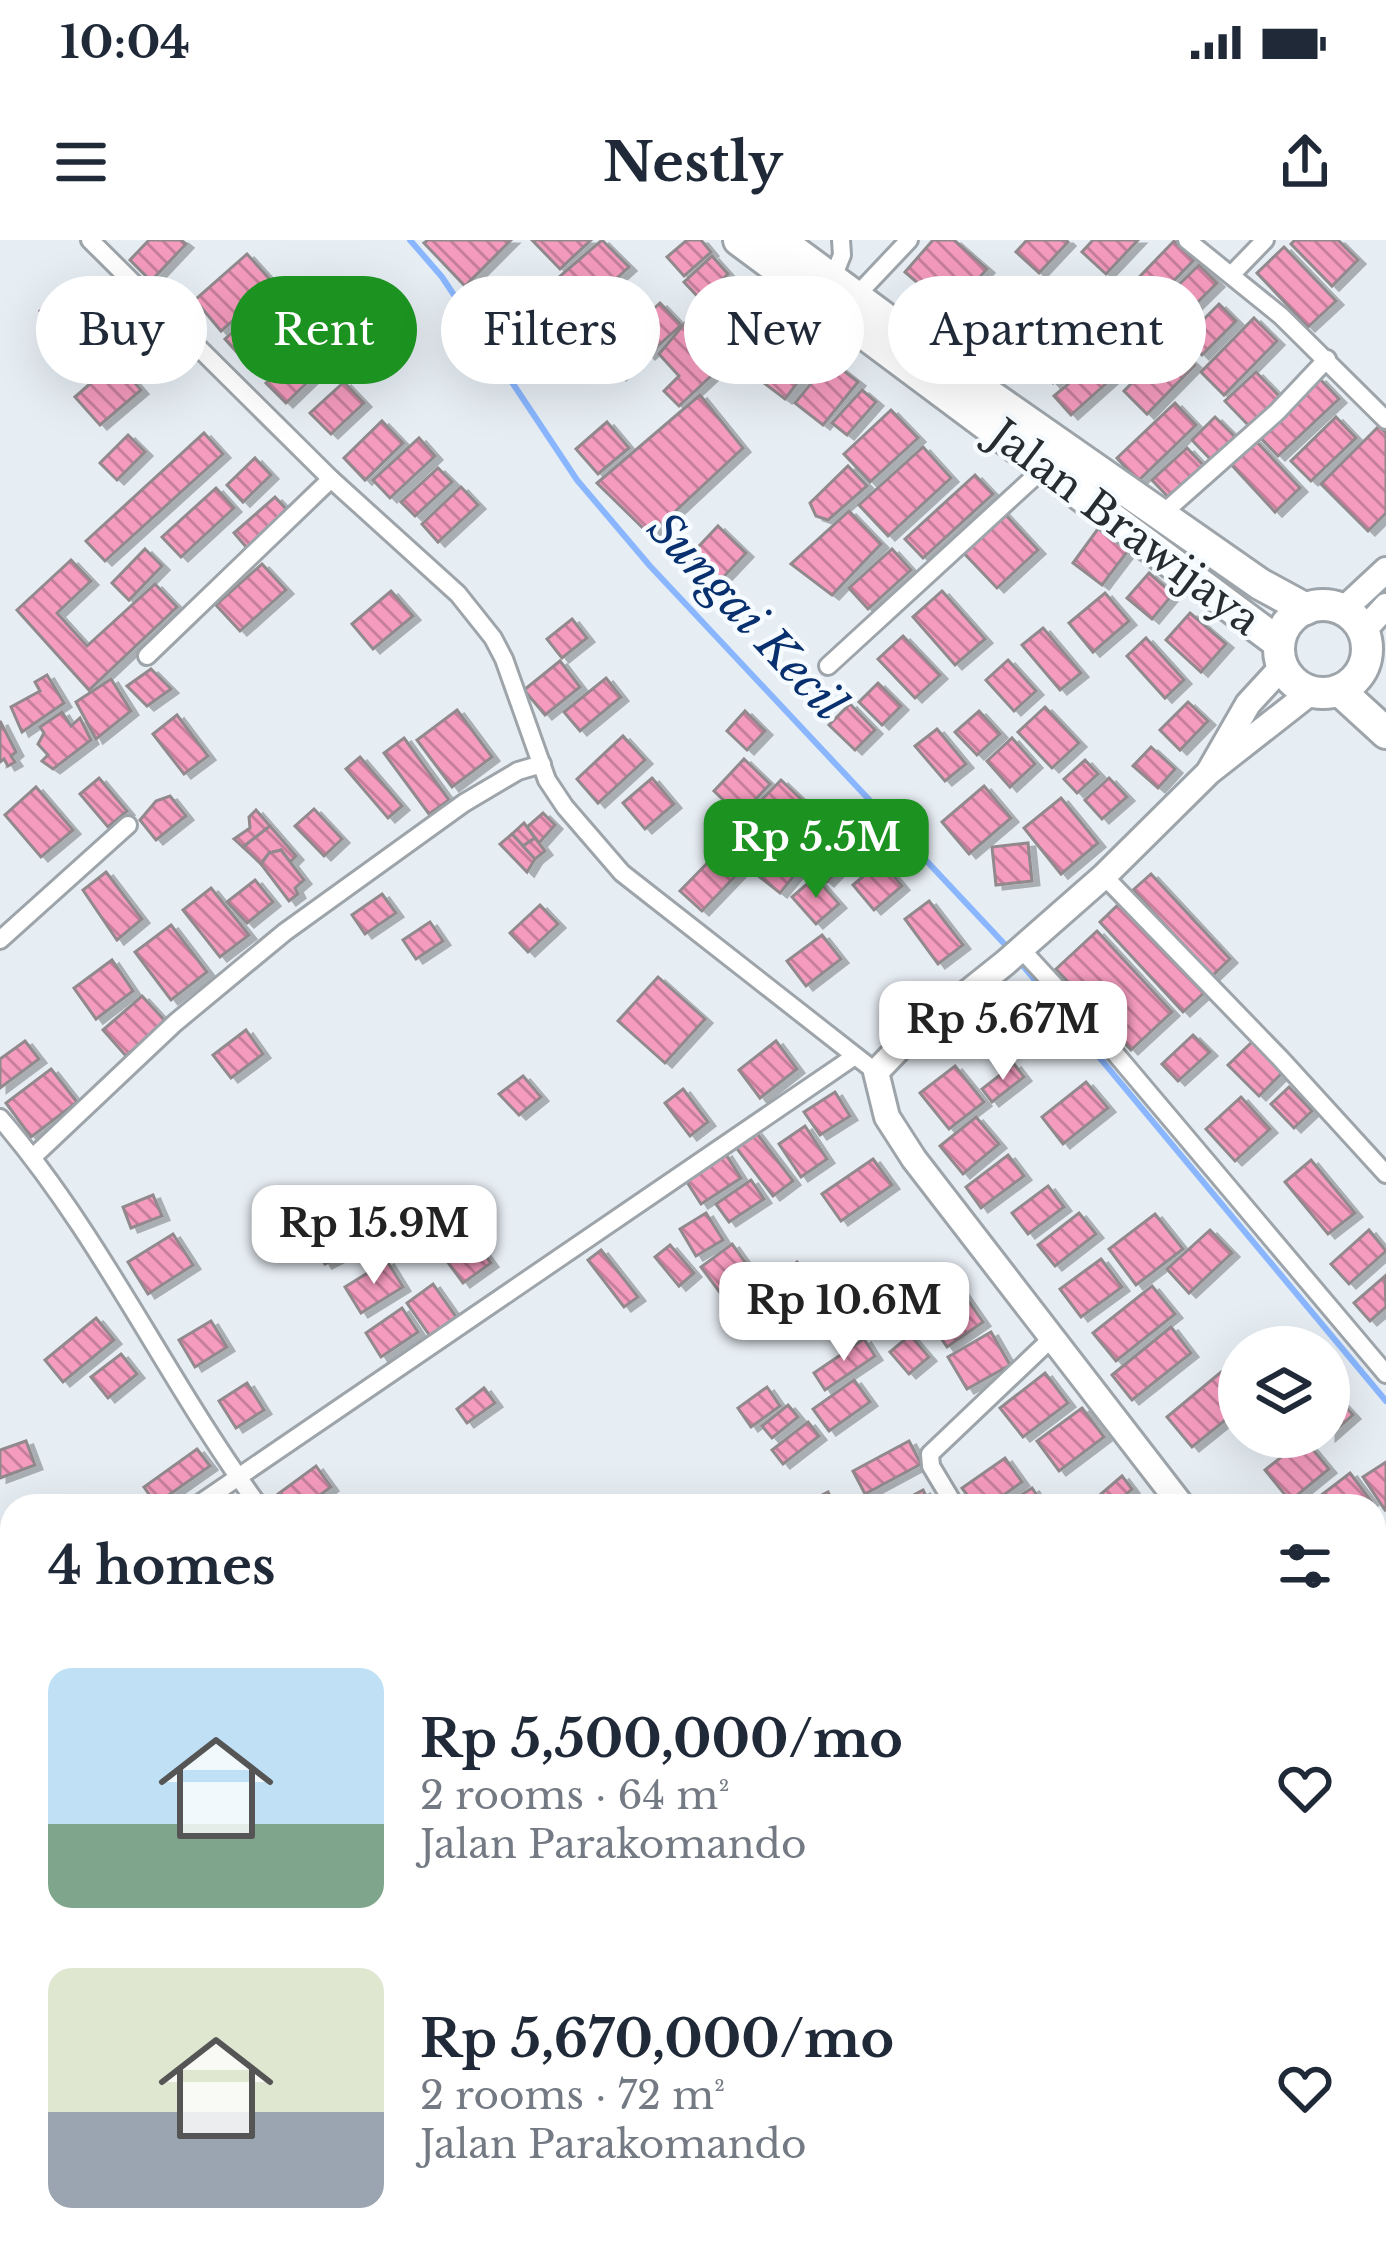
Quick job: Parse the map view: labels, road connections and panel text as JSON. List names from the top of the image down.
{
  "streets": {
    "highway": ["Jalan Brawijaya"]
  },
  "water": ["Sungai Kecil"],
  "page": {
    "status": "10:04",
    "header": "Nestly",
    "chip": [
      "Buy",
      "Rent",
      "Filters",
      "New",
      "Apartment"
    ],
    "price": [
      "Rp 5.5M",
      "Rp 5.67M",
      "Rp 15.9M",
      "Rp 10.6M"
    ],
    "heading": "4 homes",
    "list": [
      {
        "name": "Rp 5,500,000/mo",
        "note": "2 rooms · 64 m² · Jalan Parakomando"
      },
      {
        "name": "Rp 5,670,000/mo",
        "note": "2 rooms · 72 m² · Jalan Parakomando"
      }
    ]
  }
}
